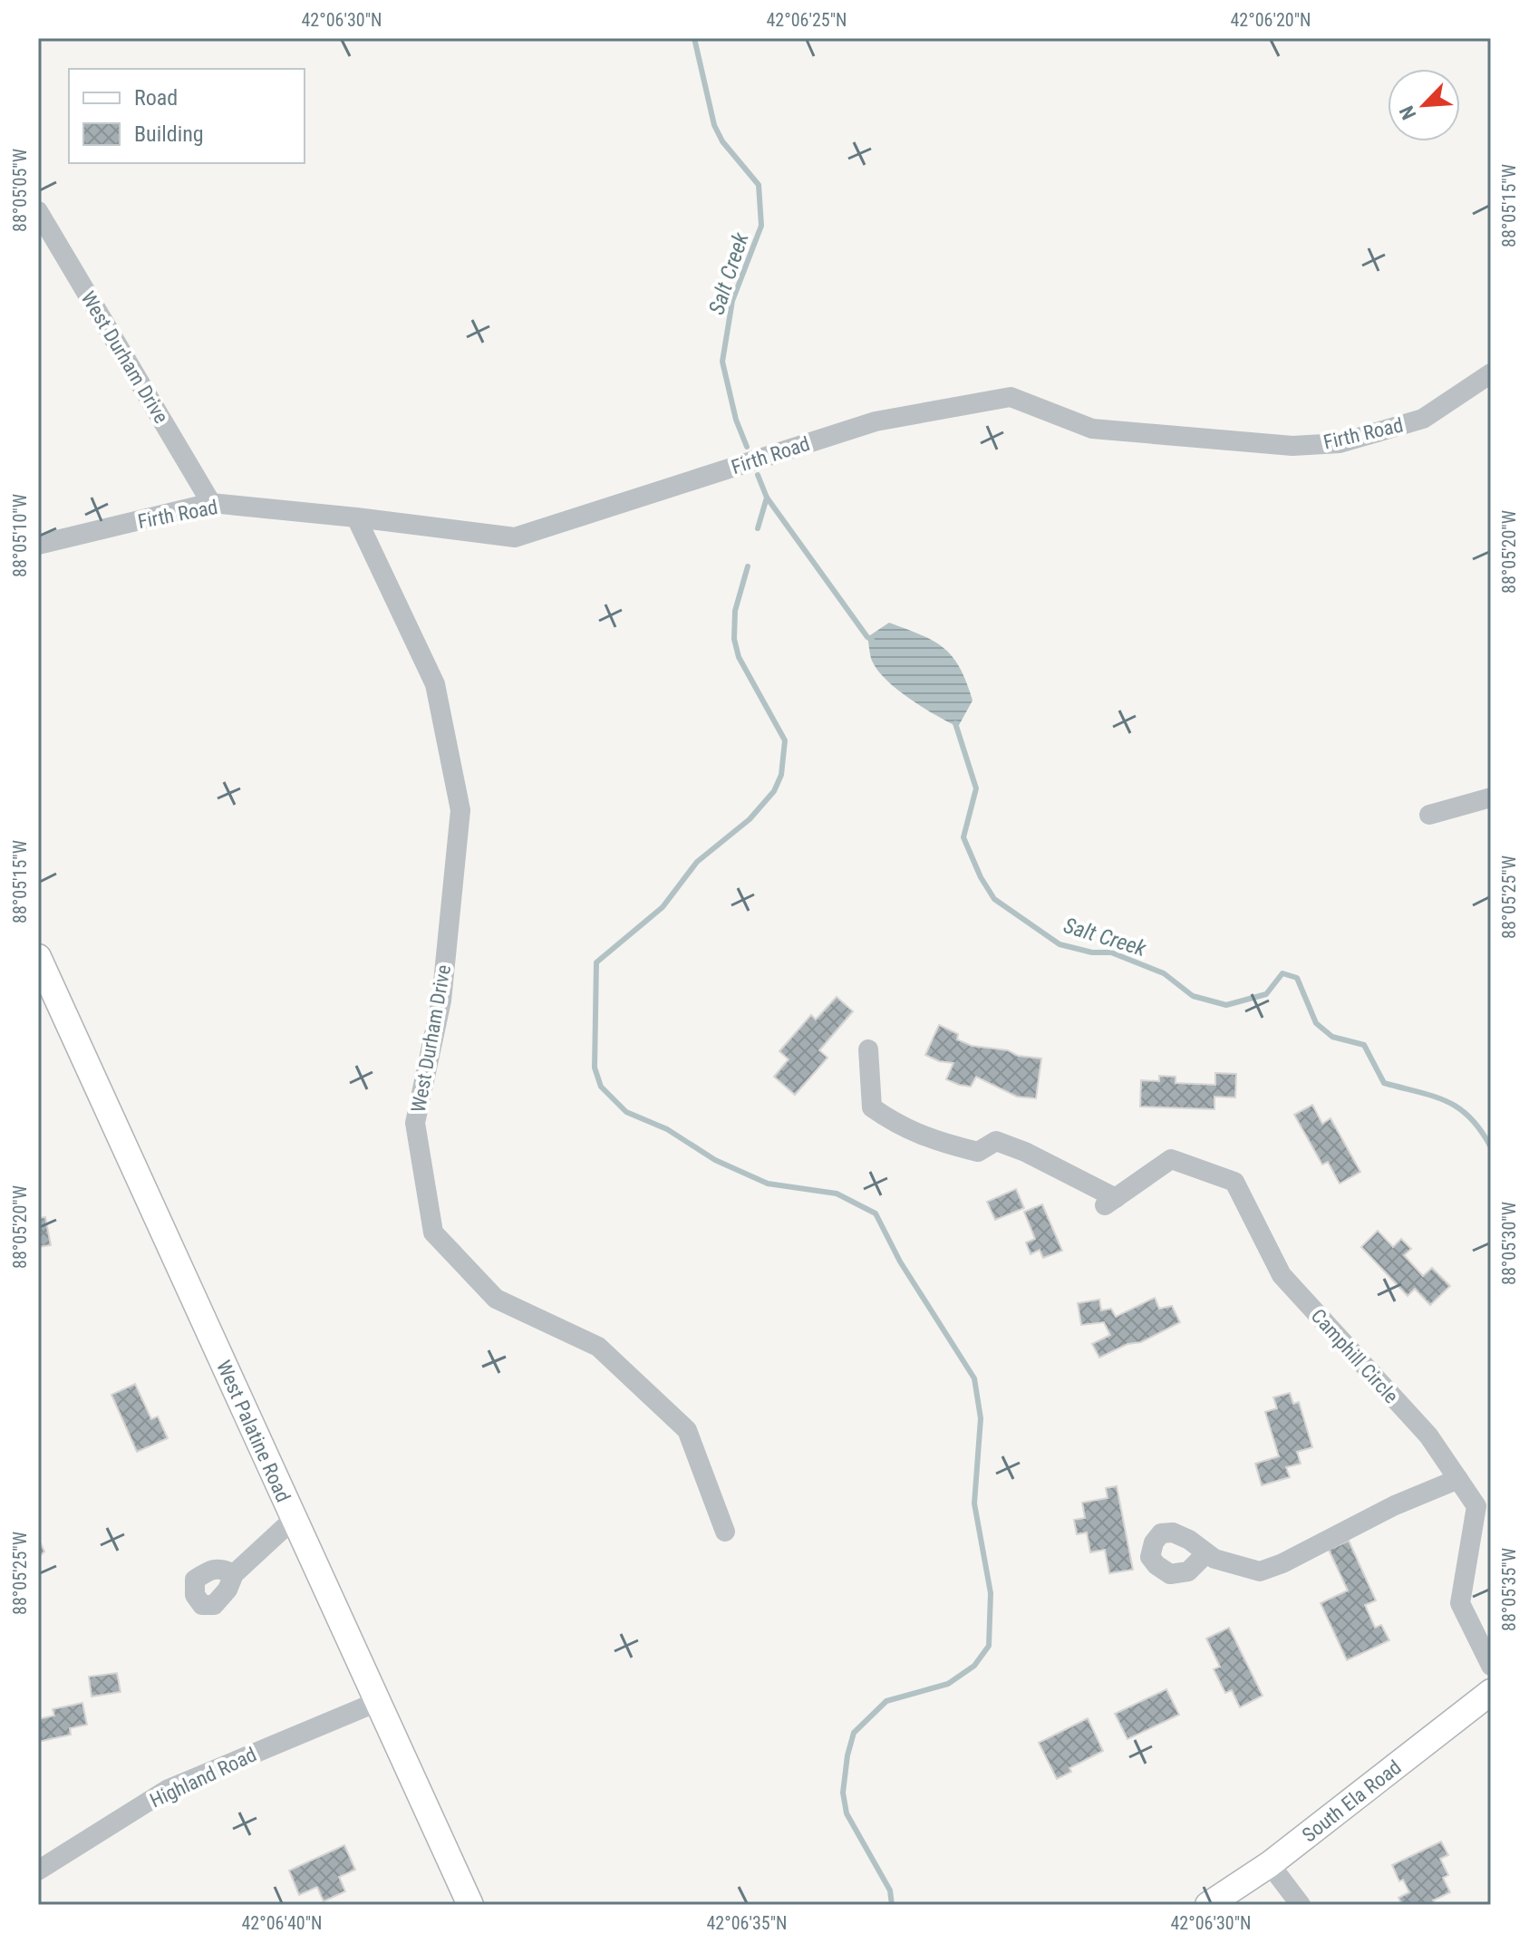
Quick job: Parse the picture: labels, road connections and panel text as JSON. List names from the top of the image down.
{
  "streets": {
    "main road": ["West Palatine Road", "South Ela Road"],
    "street": [
      "West Durham Drive",
      "Firth Road",
      "Camphill Circle",
      "Highland Road"
    ]
  },
  "crossings": [
    ["West Durham Drive", "Firth Road"],
    ["West Palatine Road", "Highland Road"]
  ],
  "water": ["Salt Creek"],
  "legend": ["Road", "Building"],
  "north": "bottom left",
  "coordinates": [
    "42°06'30\"N",
    "42°06'25\"N",
    "42°06'20\"N",
    "88°05'05\"W",
    "88°05'15\"W",
    "88°05'10\"W",
    "88°05'20\"W",
    "88°05'25\"W",
    "88°05'30\"W",
    "88°05'35\"W",
    "42°06'40\"N",
    "42°06'35\"N"
  ]
}
